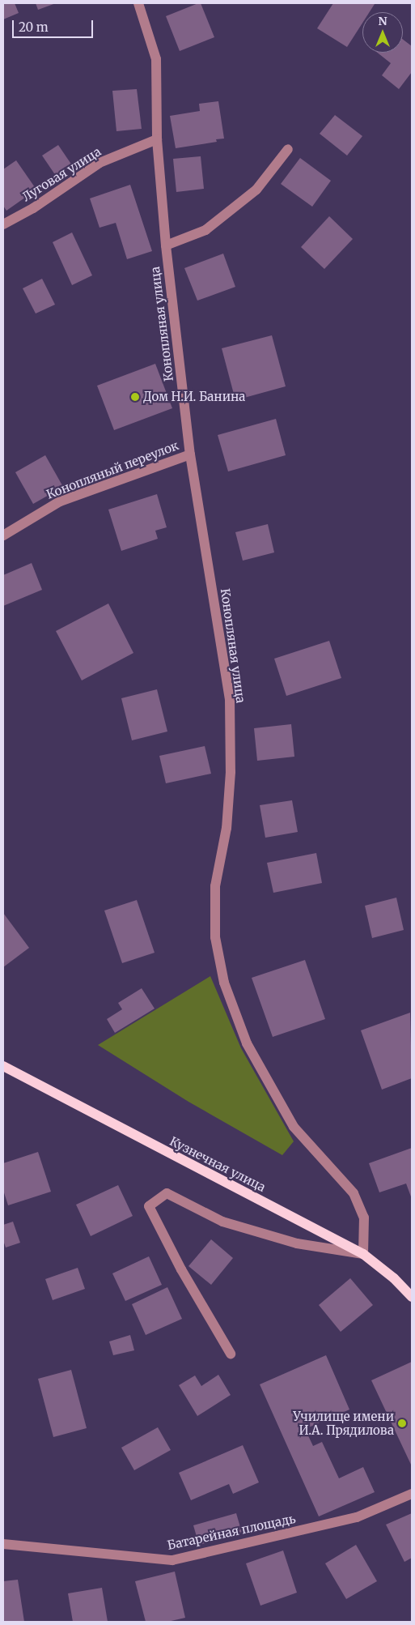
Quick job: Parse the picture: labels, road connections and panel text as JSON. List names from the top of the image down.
{
  "streets": {
    "main road": ["Кузнечная улица"],
    "street": [
      "Луговая улица",
      "Конопляная улица",
      "Конопляный переулок",
      "Батарейная площадь"
    ]
  },
  "crossings": [
    ["Луговая улица", "Конопляная улица"],
    ["Конопляная улица", "Конопляный переулок"],
    ["Конопляная улица", "Кузнечная улица"]
  ],
  "places": ["Дом Н.И. Банина", "Училище имени И.А. Прядилова"],
  "scale_bar": "20 m",
  "north": "top"
}
